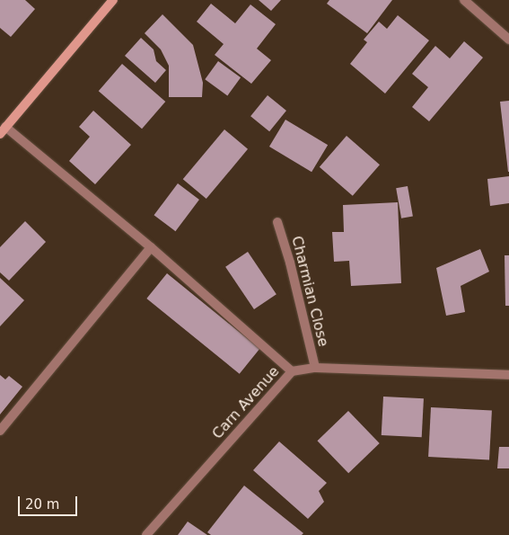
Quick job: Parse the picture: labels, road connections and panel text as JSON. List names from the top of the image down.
{
  "streets": {
    "street": ["Charmian Close", "Carn Avenue"]
  },
  "crossings": [
    ["Charmian Close", "Carn Avenue"]
  ],
  "scale_bar": "20 m"
}
